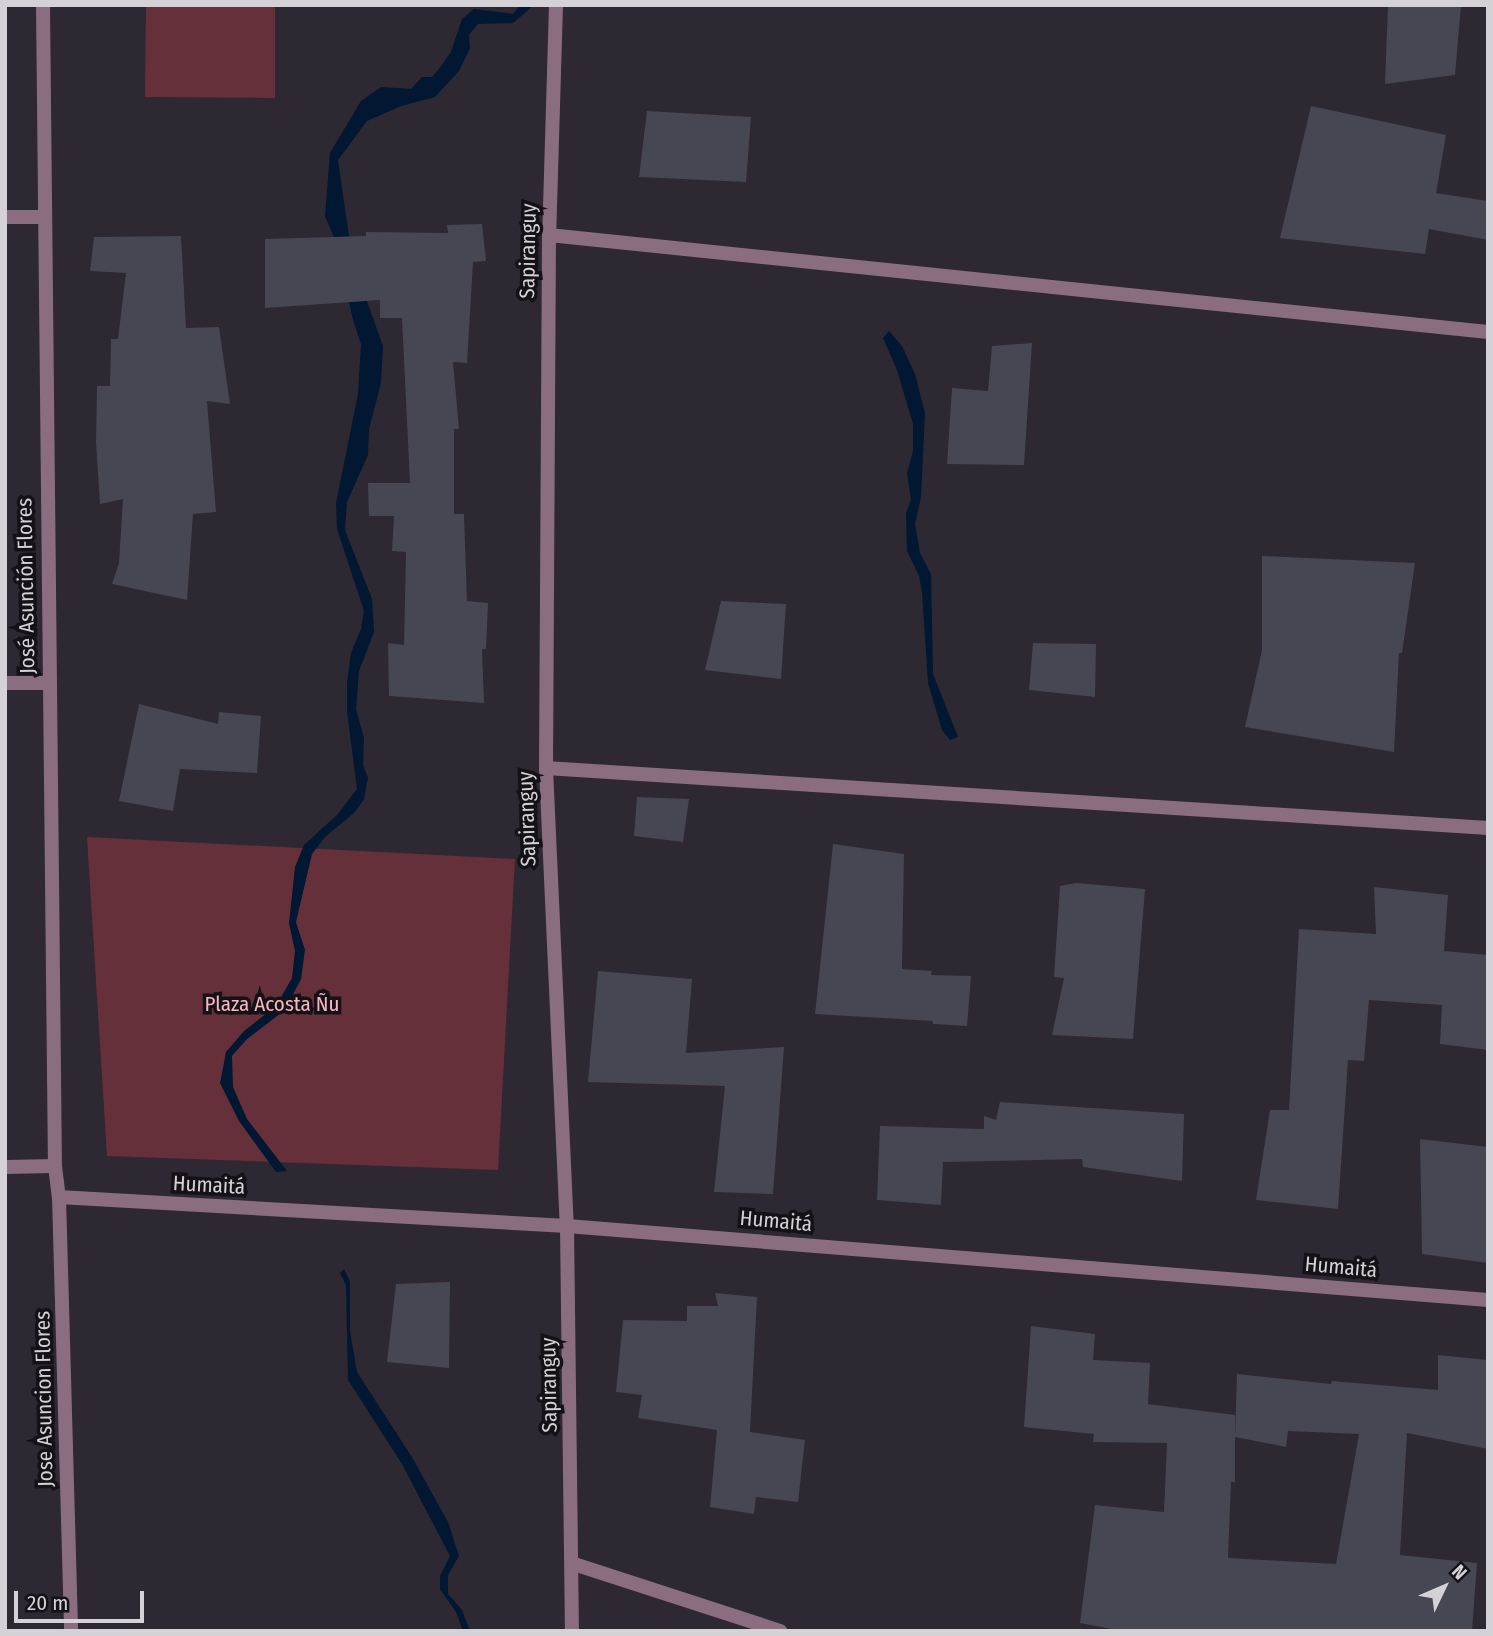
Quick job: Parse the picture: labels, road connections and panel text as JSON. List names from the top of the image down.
{
  "streets": {
    "street": [
      "Sapiranguy",
      "José Asunción Flores",
      "Humaitá",
      "Jose Asuncion Flores"
    ]
  },
  "crossings": [
    ["Sapiranguy", "Humaitá"],
    ["José Asunción Flores", "Jose Asuncion Flores"],
    ["Humaitá", "Jose Asuncion Flores"]
  ],
  "parks": ["Plaza Acosta Ñu"],
  "scale_bar": "20 m",
  "north": "top right"
}
